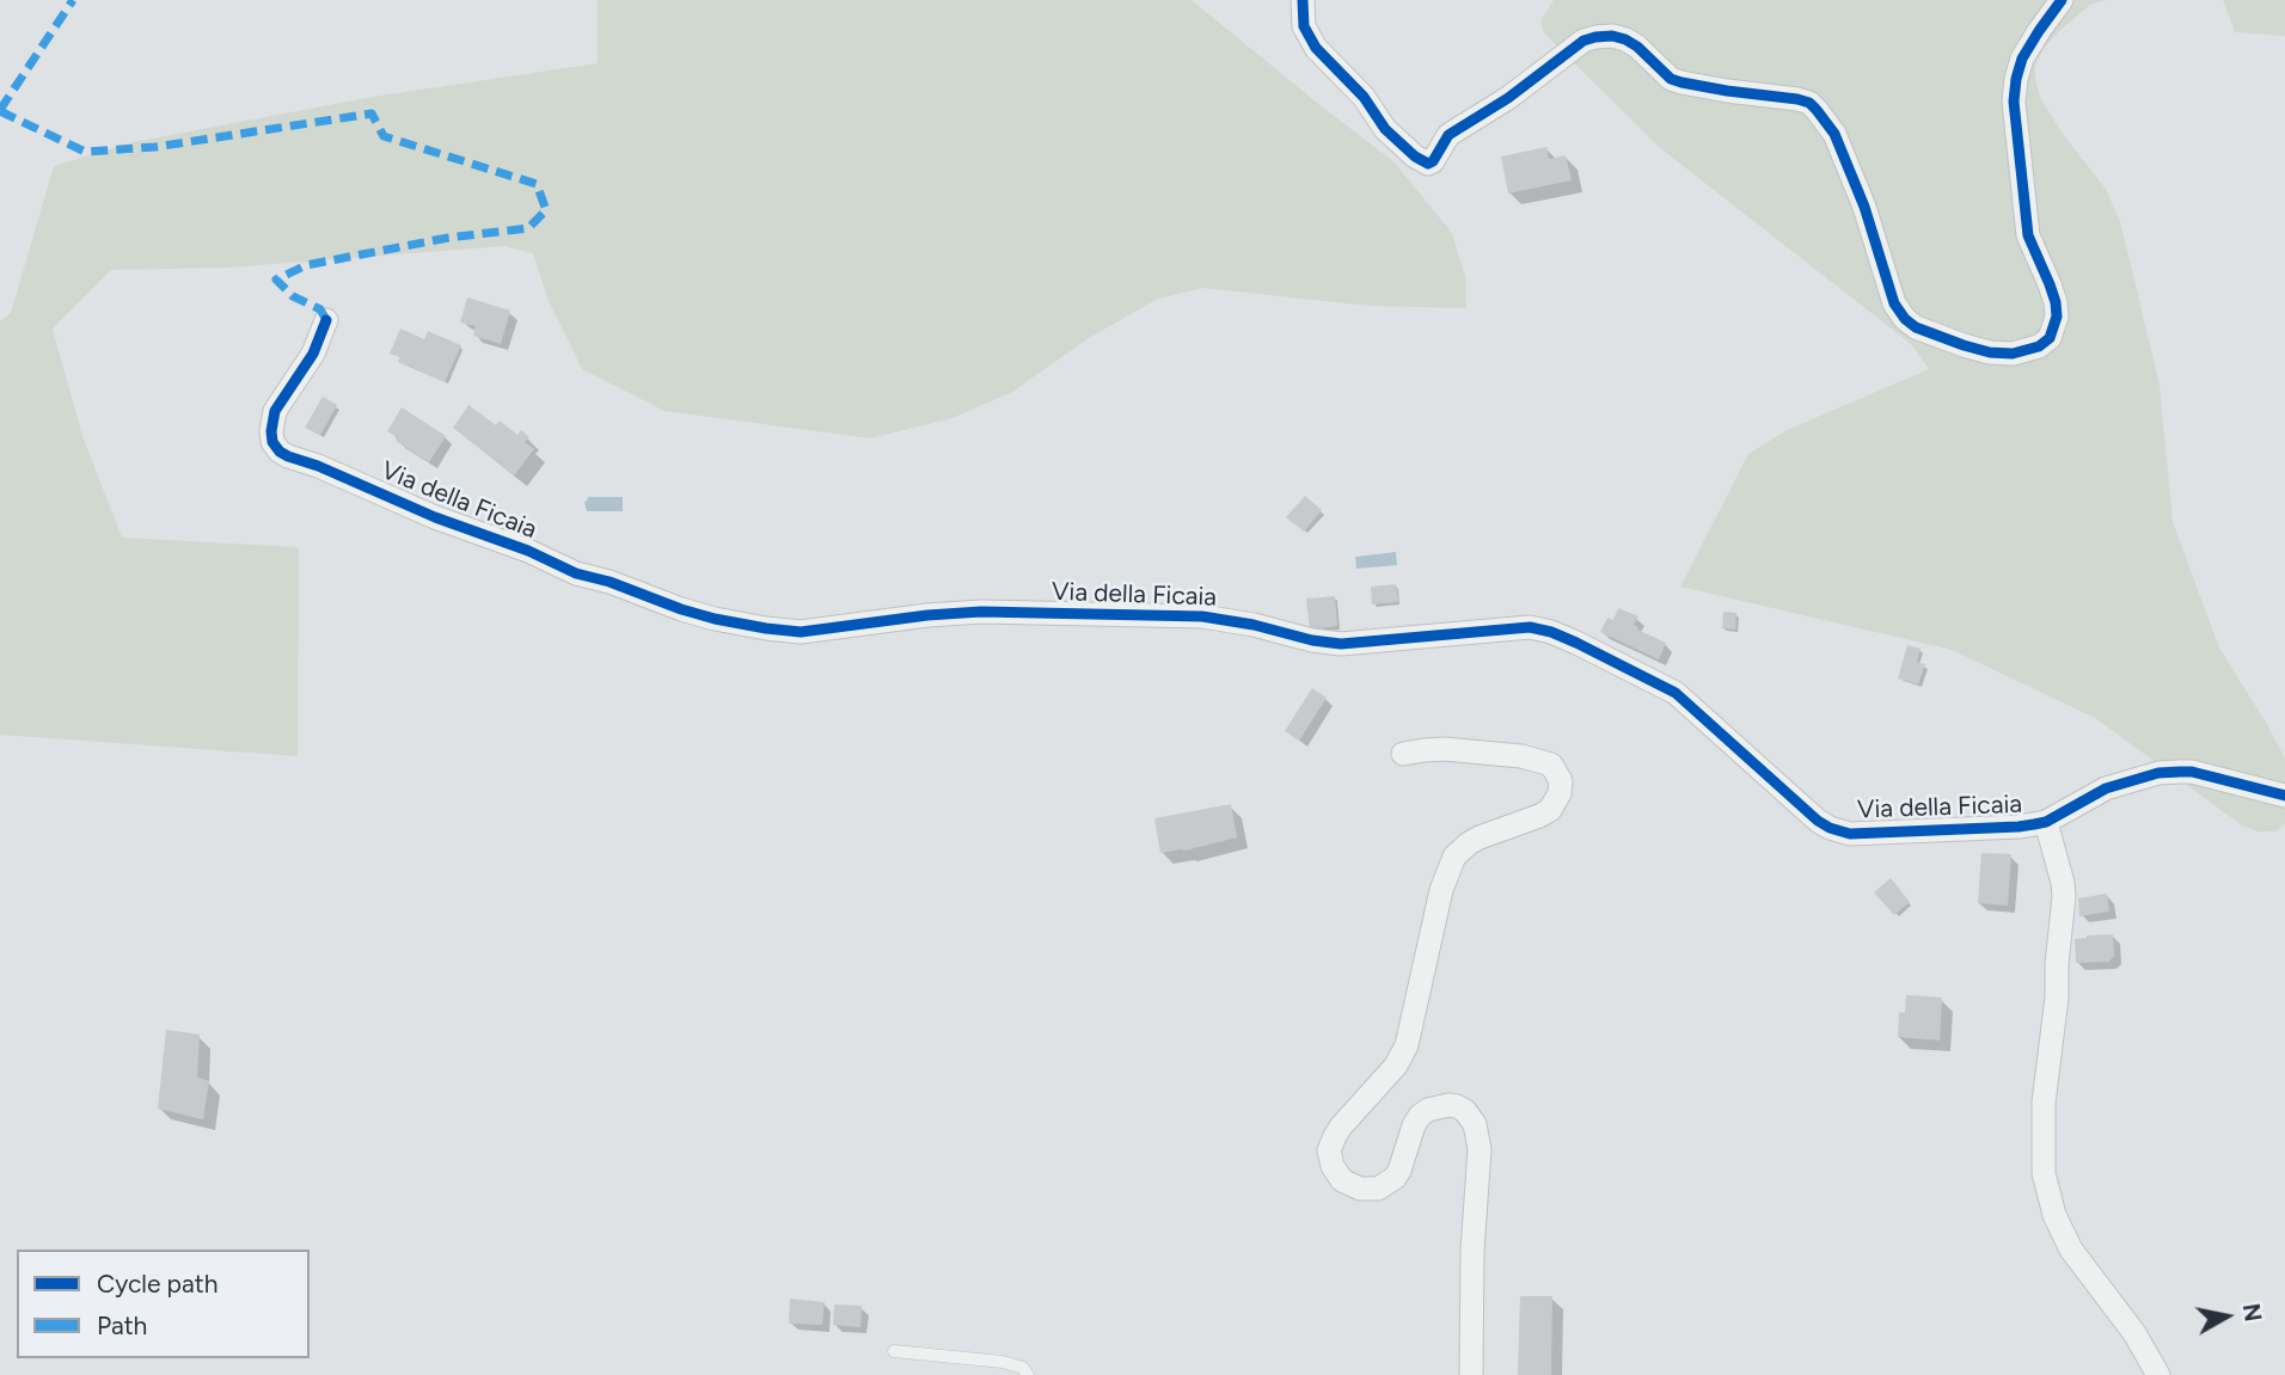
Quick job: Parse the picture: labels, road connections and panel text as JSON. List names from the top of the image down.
{
  "streets": {
    "street": ["Via della Ficaia"]
  },
  "legend": ["Cycle path", "Path"],
  "north": "right"
}
